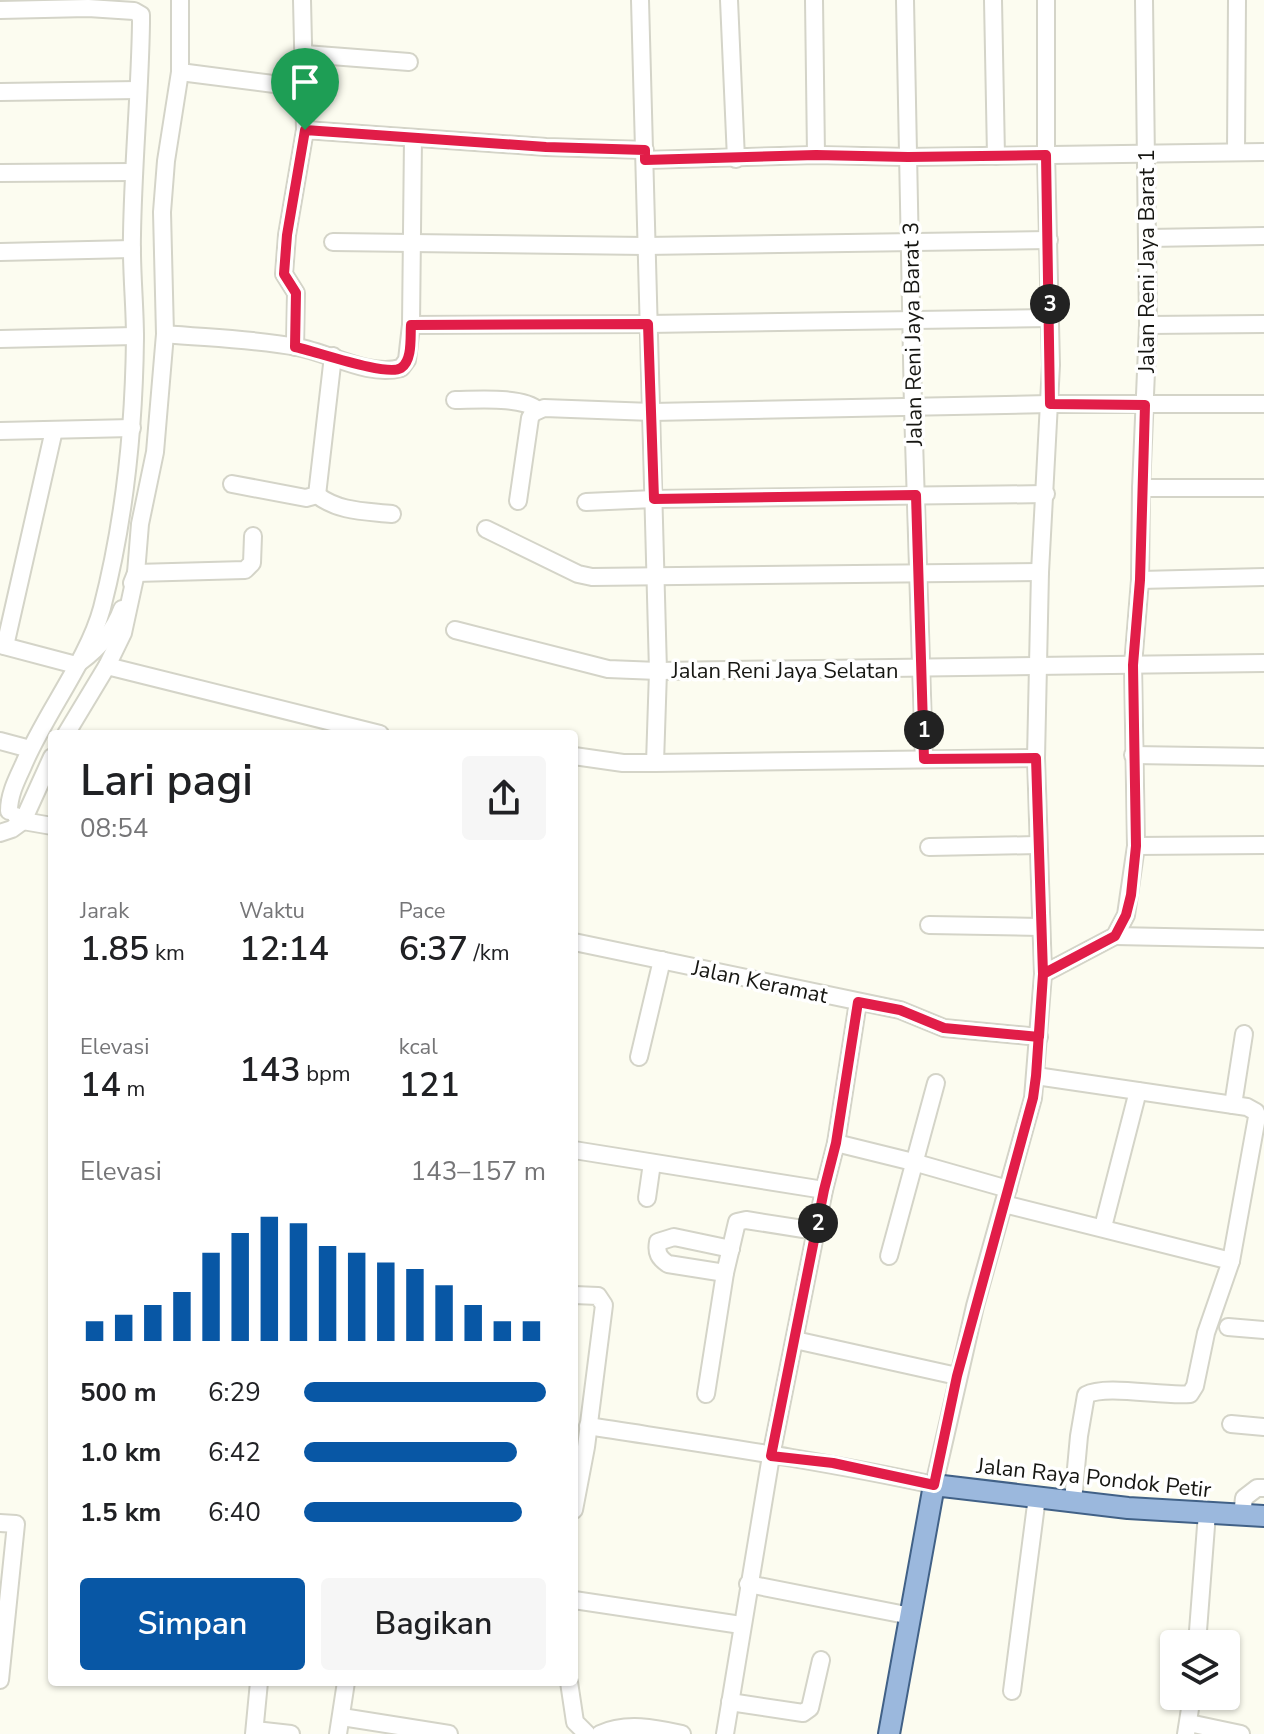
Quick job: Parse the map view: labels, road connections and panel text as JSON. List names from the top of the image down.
{
  "streets": {
    "main road": ["Jalan Raya Pondok Petir"],
    "street": [
      "Jalan Reni Jaya Barat 1",
      "Jalan Reni Jaya Barat 3",
      "Jalan Reni Jaya Selatan",
      "Jalan Keramat"
    ]
  },
  "crossings": [
    ["Jalan Reni Jaya Barat 1", "Jalan Reni Jaya Selatan"],
    ["Jalan Reni Jaya Barat 3", "Jalan Reni Jaya Selatan"]
  ],
  "page": {
    "pins": ["3", "1", "2"],
    "heading": ["Lari pagi", "08:54"],
    "stats": [
      ["Jarak", "1.85 km"],
      ["Waktu", "12:14"],
      ["Pace", "6:37 /km"],
      ["Elevasi", "14 m"],
      ["143 bpm"],
      ["kcal", "121"]
    ],
    "chart": ["Elevasi", "143–157 m"],
    "list": [
      {
        "name": "500 m",
        "note": "6:29"
      },
      {
        "name": "1.0 km",
        "note": "6:42"
      },
      {
        "name": "1.5 km",
        "note": "6:40"
      }
    ],
    "buttons": ["Simpan", "Bagikan"]
  }
}
